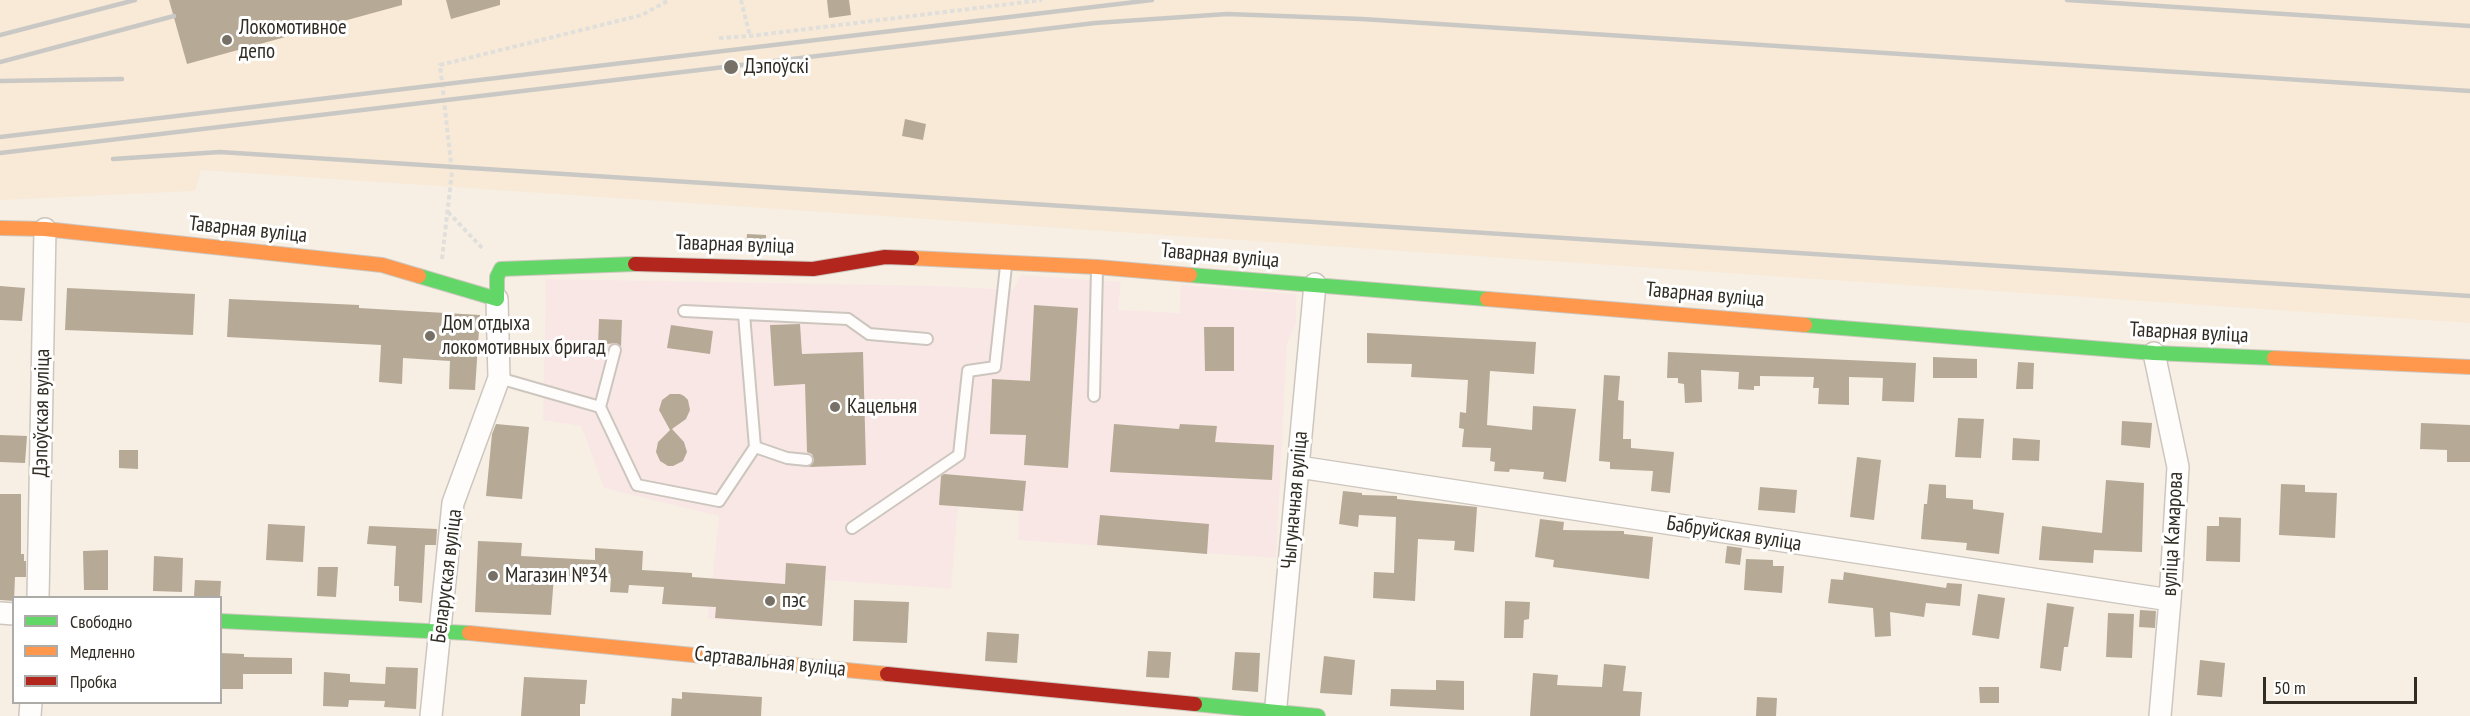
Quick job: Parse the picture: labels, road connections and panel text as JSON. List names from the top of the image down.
{
  "streets": {
    "street": [
      "Таварная вуліца",
      "Дэпоўская вуліца",
      "Чыгуначная вуліца",
      "Бабруйская вуліца",
      "вуліца Камарова",
      "Беларуская вуліца",
      "Сартавальная вуліца"
    ]
  },
  "crossings": [
    ["Таварная вуліца", "Дэпоўская вуліца"],
    ["Таварная вуліца", "Чыгуначная вуліца"],
    ["Таварная вуліца", "вуліца Камарова"],
    ["Таварная вуліца", "Беларуская вуліца"],
    ["Чыгуначная вуліца", "Бабруйская вуліца"],
    ["Чыгуначная вуліца", "Сартавальная вуліца"],
    ["Бабруйская вуліца", "вуліца Камарова"],
    ["Беларуская вуліца", "Сартавальная вуліца"]
  ],
  "places": [
    "Локомотивное депо",
    "Дэпоўскі",
    "Дом отдыха локомотивных бригад",
    "Кацельня",
    "Магазин №34",
    "пэс"
  ],
  "legend": ["Свободно", "Медленно", "Пробка"],
  "scale_bar": "50 m"
}
